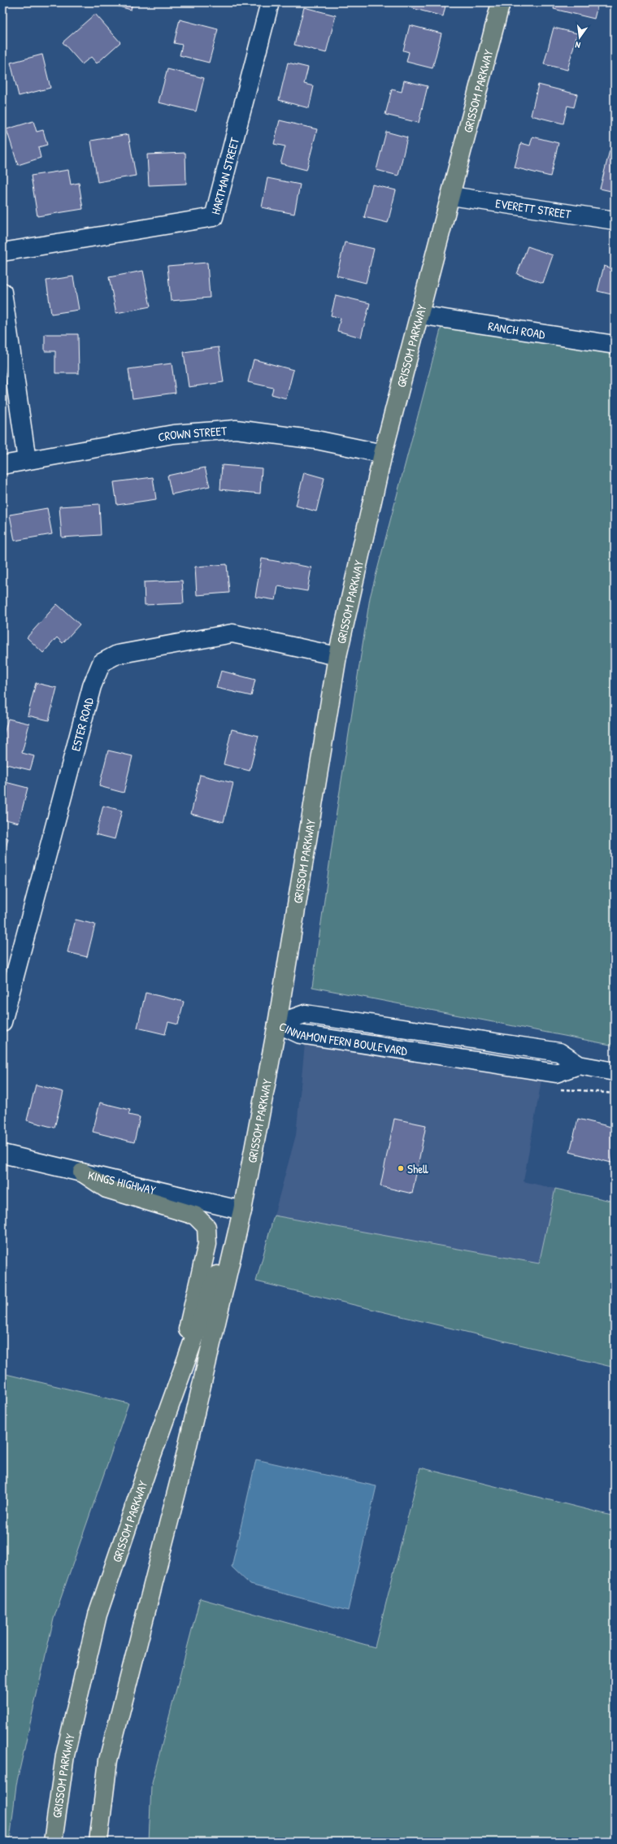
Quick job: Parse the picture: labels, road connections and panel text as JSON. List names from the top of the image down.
{
  "streets": {
    "main road": ["GRISSOM PARKWAY"],
    "street": [
      "HARTMAN STREET",
      "EVERETT STREET",
      "RANCH ROAD",
      "CROWN STREET",
      "ESTER ROAD",
      "CINNAMON FERN BOULEVARD",
      "KINGS HIGHWAY"
    ]
  },
  "crossings": [
    ["GRISSOM PARKWAY", "EVERETT STREET"],
    ["GRISSOM PARKWAY", "RANCH ROAD"],
    ["GRISSOM PARKWAY", "CROWN STREET"],
    ["GRISSOM PARKWAY", "ESTER ROAD"],
    ["GRISSOM PARKWAY", "CINNAMON FERN BOULEVARD"],
    ["GRISSOM PARKWAY", "KINGS HIGHWAY"]
  ],
  "places": ["Shell"],
  "north": "bottom"
}
